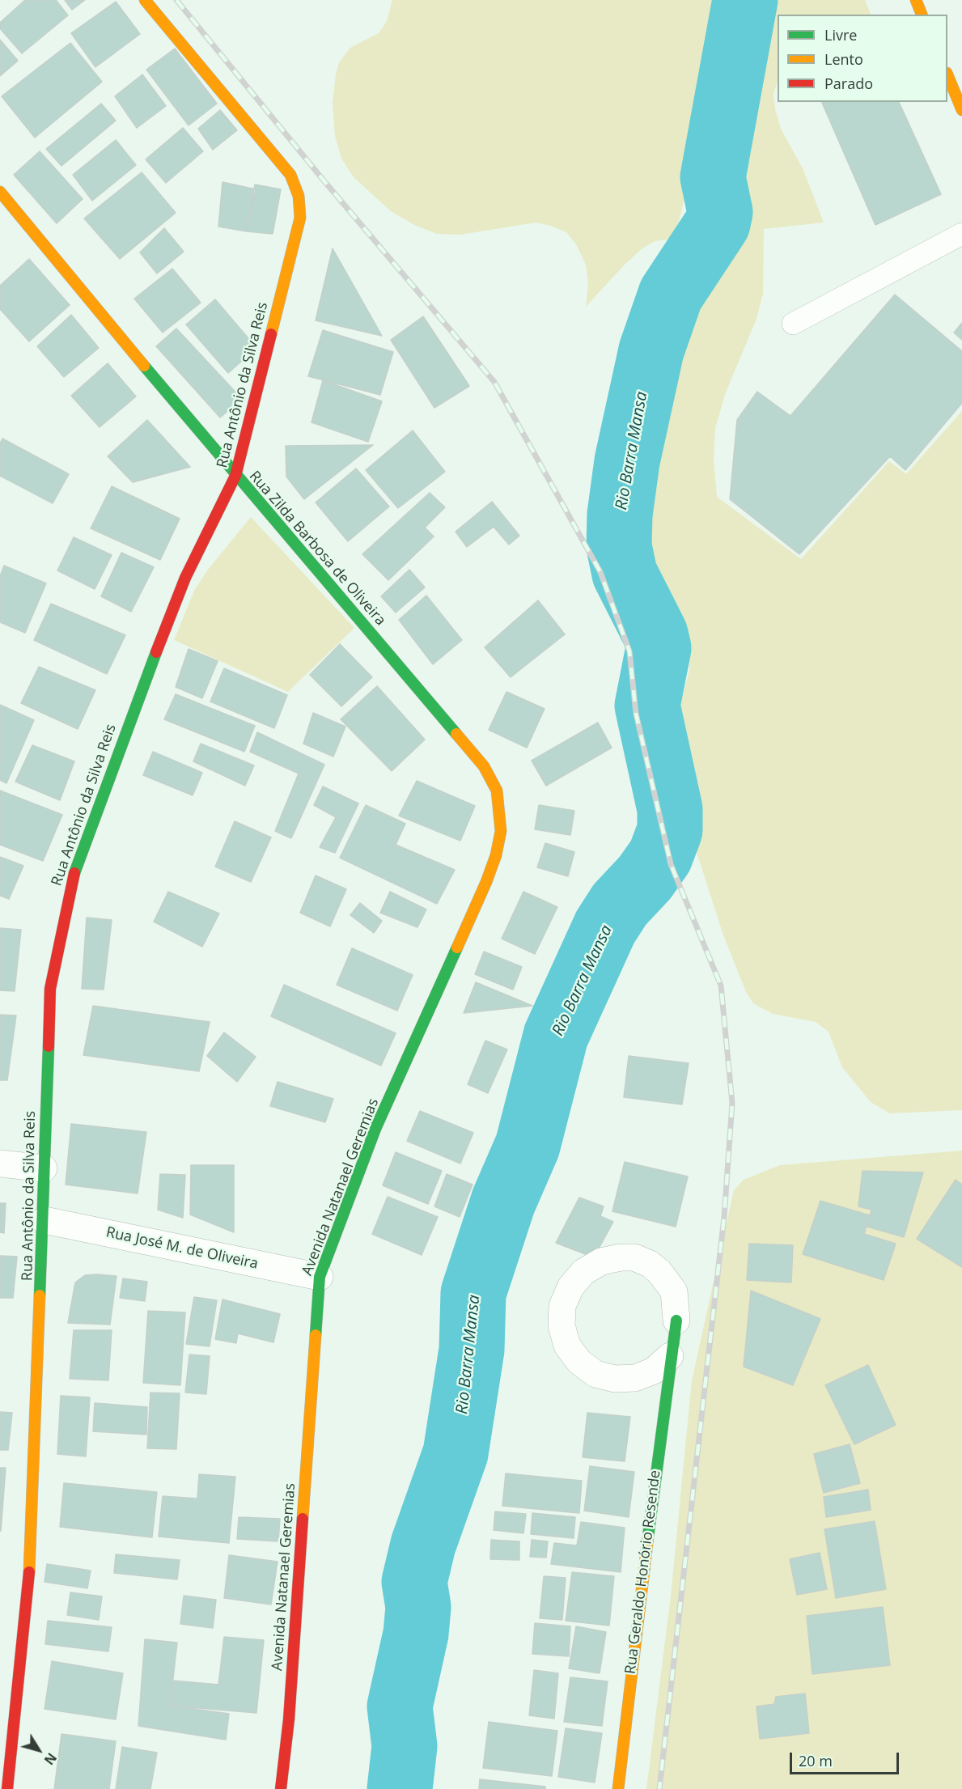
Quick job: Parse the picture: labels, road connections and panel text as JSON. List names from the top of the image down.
{
  "streets": {
    "street": [
      "Rua Antônio da Silva Reis",
      "Rua Zilda Barbosa de Oliveira",
      "Avenida Natanael Geremias",
      "Rua José M. de Oliveira",
      "Rua Geraldo Honório Resende"
    ]
  },
  "crossings": [
    ["Rua Antônio da Silva Reis", "Rua Zilda Barbosa de Oliveira"],
    ["Rua Antônio da Silva Reis", "Rua José M. de Oliveira"],
    ["Rua Zilda Barbosa de Oliveira", "Avenida Natanael Geremias"],
    ["Avenida Natanael Geremias", "Rua José M. de Oliveira"]
  ],
  "water": ["Rio Barra Mansa"],
  "legend": ["Livre", "Lento", "Parado"],
  "scale_bar": "20 m",
  "north": "bottom right"
}
